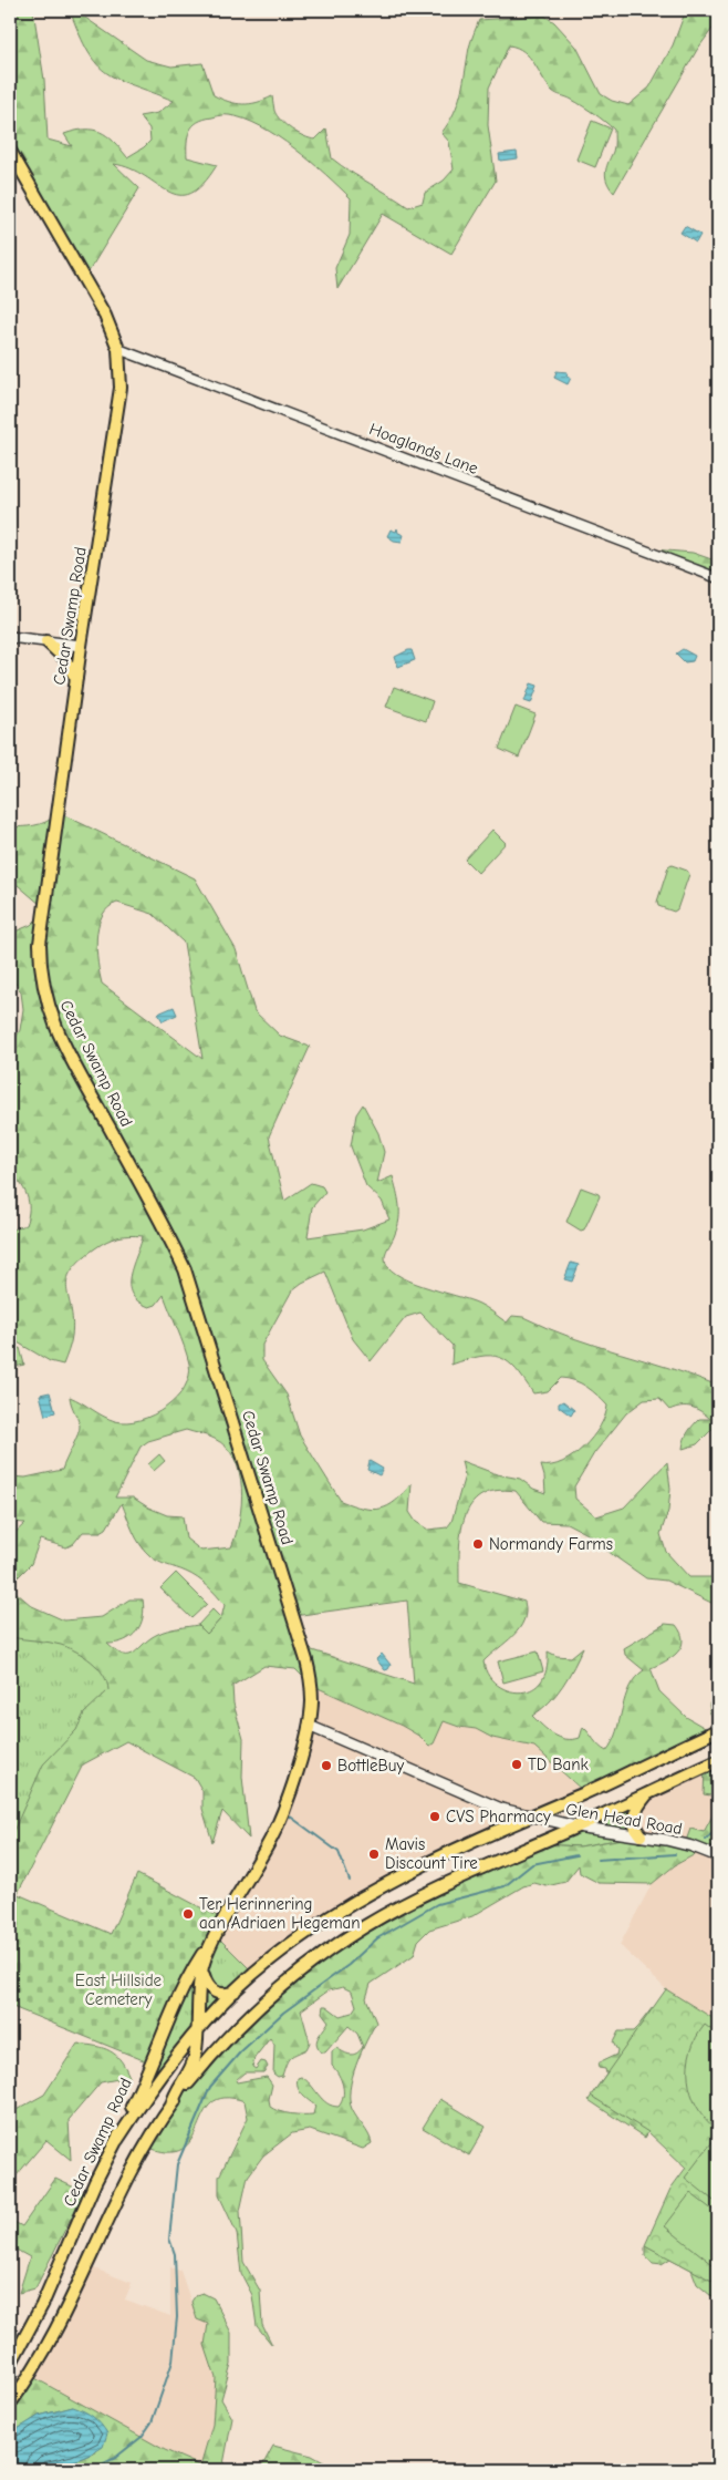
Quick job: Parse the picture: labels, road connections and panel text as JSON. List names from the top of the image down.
{
  "streets": {
    "main road": ["Cedar Swamp Road", "Glen Head Road"],
    "street": ["Hoaglands Lane"]
  },
  "crossings": [
    ["Hoaglands Lane", "Cedar Swamp Road"],
    ["Cedar Swamp Road", "Glen Head Road"]
  ],
  "parks": ["East Hillside Cemetery"],
  "places": [
    "Normandy Farms",
    "TD Bank",
    "BottleBuy",
    "CVS Pharmacy",
    "Mavis Discount Tire",
    "Ter Herinnering aan Adriaen Hegeman"
  ]
}
